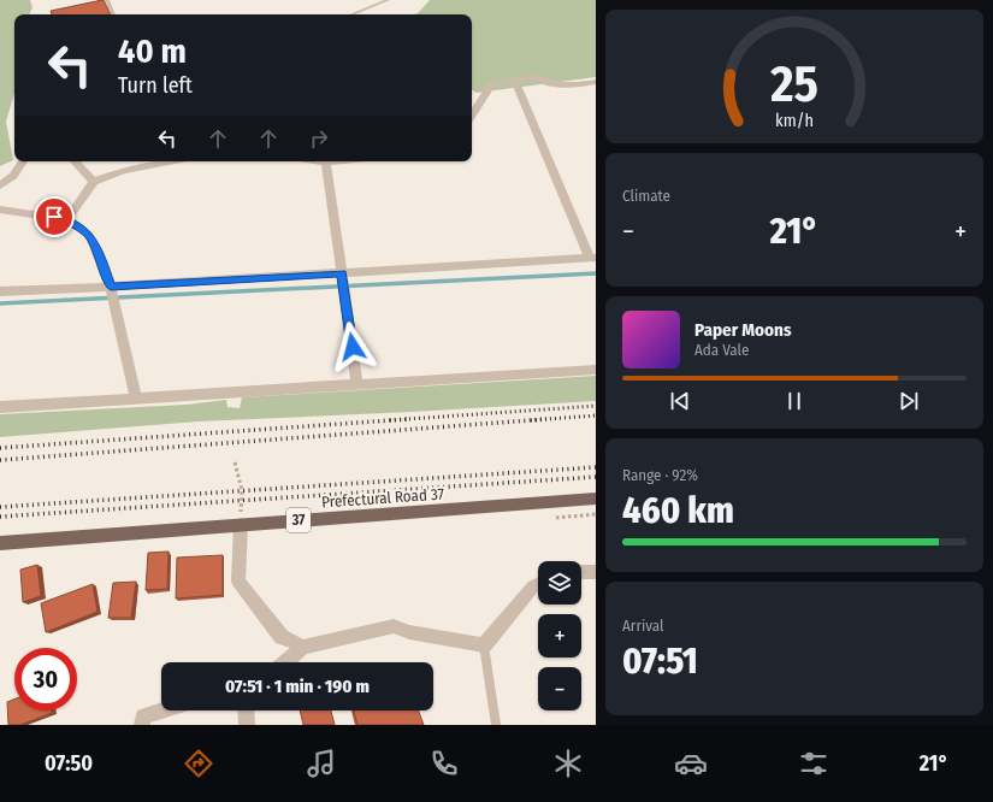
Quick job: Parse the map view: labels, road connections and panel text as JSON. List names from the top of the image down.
{
  "streets": {
    "main road": ["Prefectural Road 37", "37"]
  },
  "page": {
    "turn": ["40 m", "Turn left"],
    "tile": [
      "Climate",
      ["Range · 92%", "460 km"],
      ["Arrival", "07:51"]
    ],
    "heat": ["−", "21°", "+"],
    "song": ["Paper Moons", "Ada Vale"],
    "map_buttons": ["+", "−"],
    "limit": "30",
    "trip": "07:51 · 1 min · 190 m",
    "tabs": ["07:50", "21°"],
    "gauge": ["25", "km/h"]
  }
}
